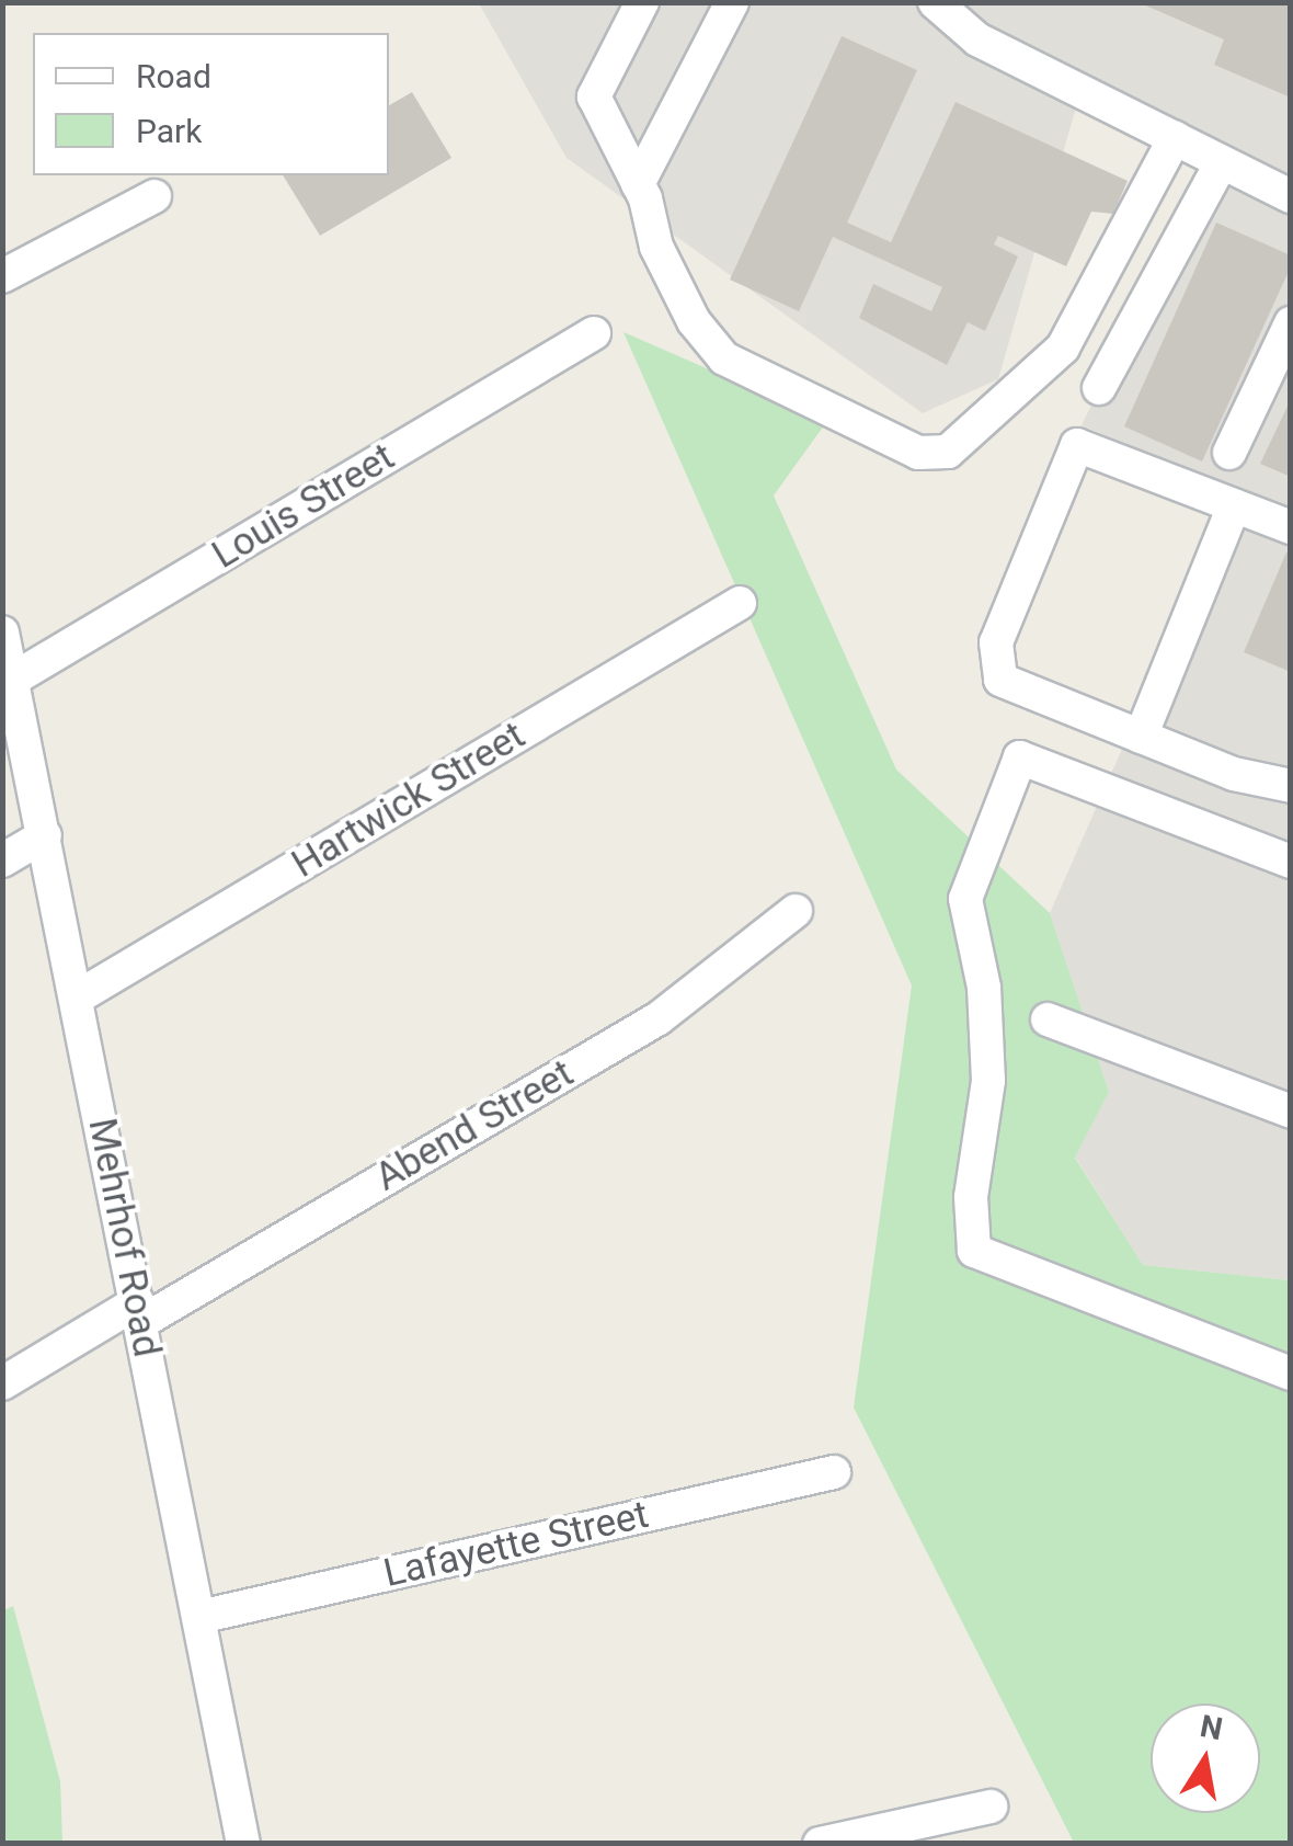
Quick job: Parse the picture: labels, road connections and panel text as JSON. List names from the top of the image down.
{
  "streets": {
    "street": [
      "Louis Street",
      "Hartwick Street",
      "Abend Street",
      "Mehrhof Road",
      "Lafayette Street"
    ]
  },
  "crossings": [
    ["Louis Street", "Mehrhof Road"],
    ["Hartwick Street", "Mehrhof Road"],
    ["Abend Street", "Mehrhof Road"],
    ["Mehrhof Road", "Lafayette Street"]
  ],
  "legend": ["Road", "Park"],
  "north": "top"
}
